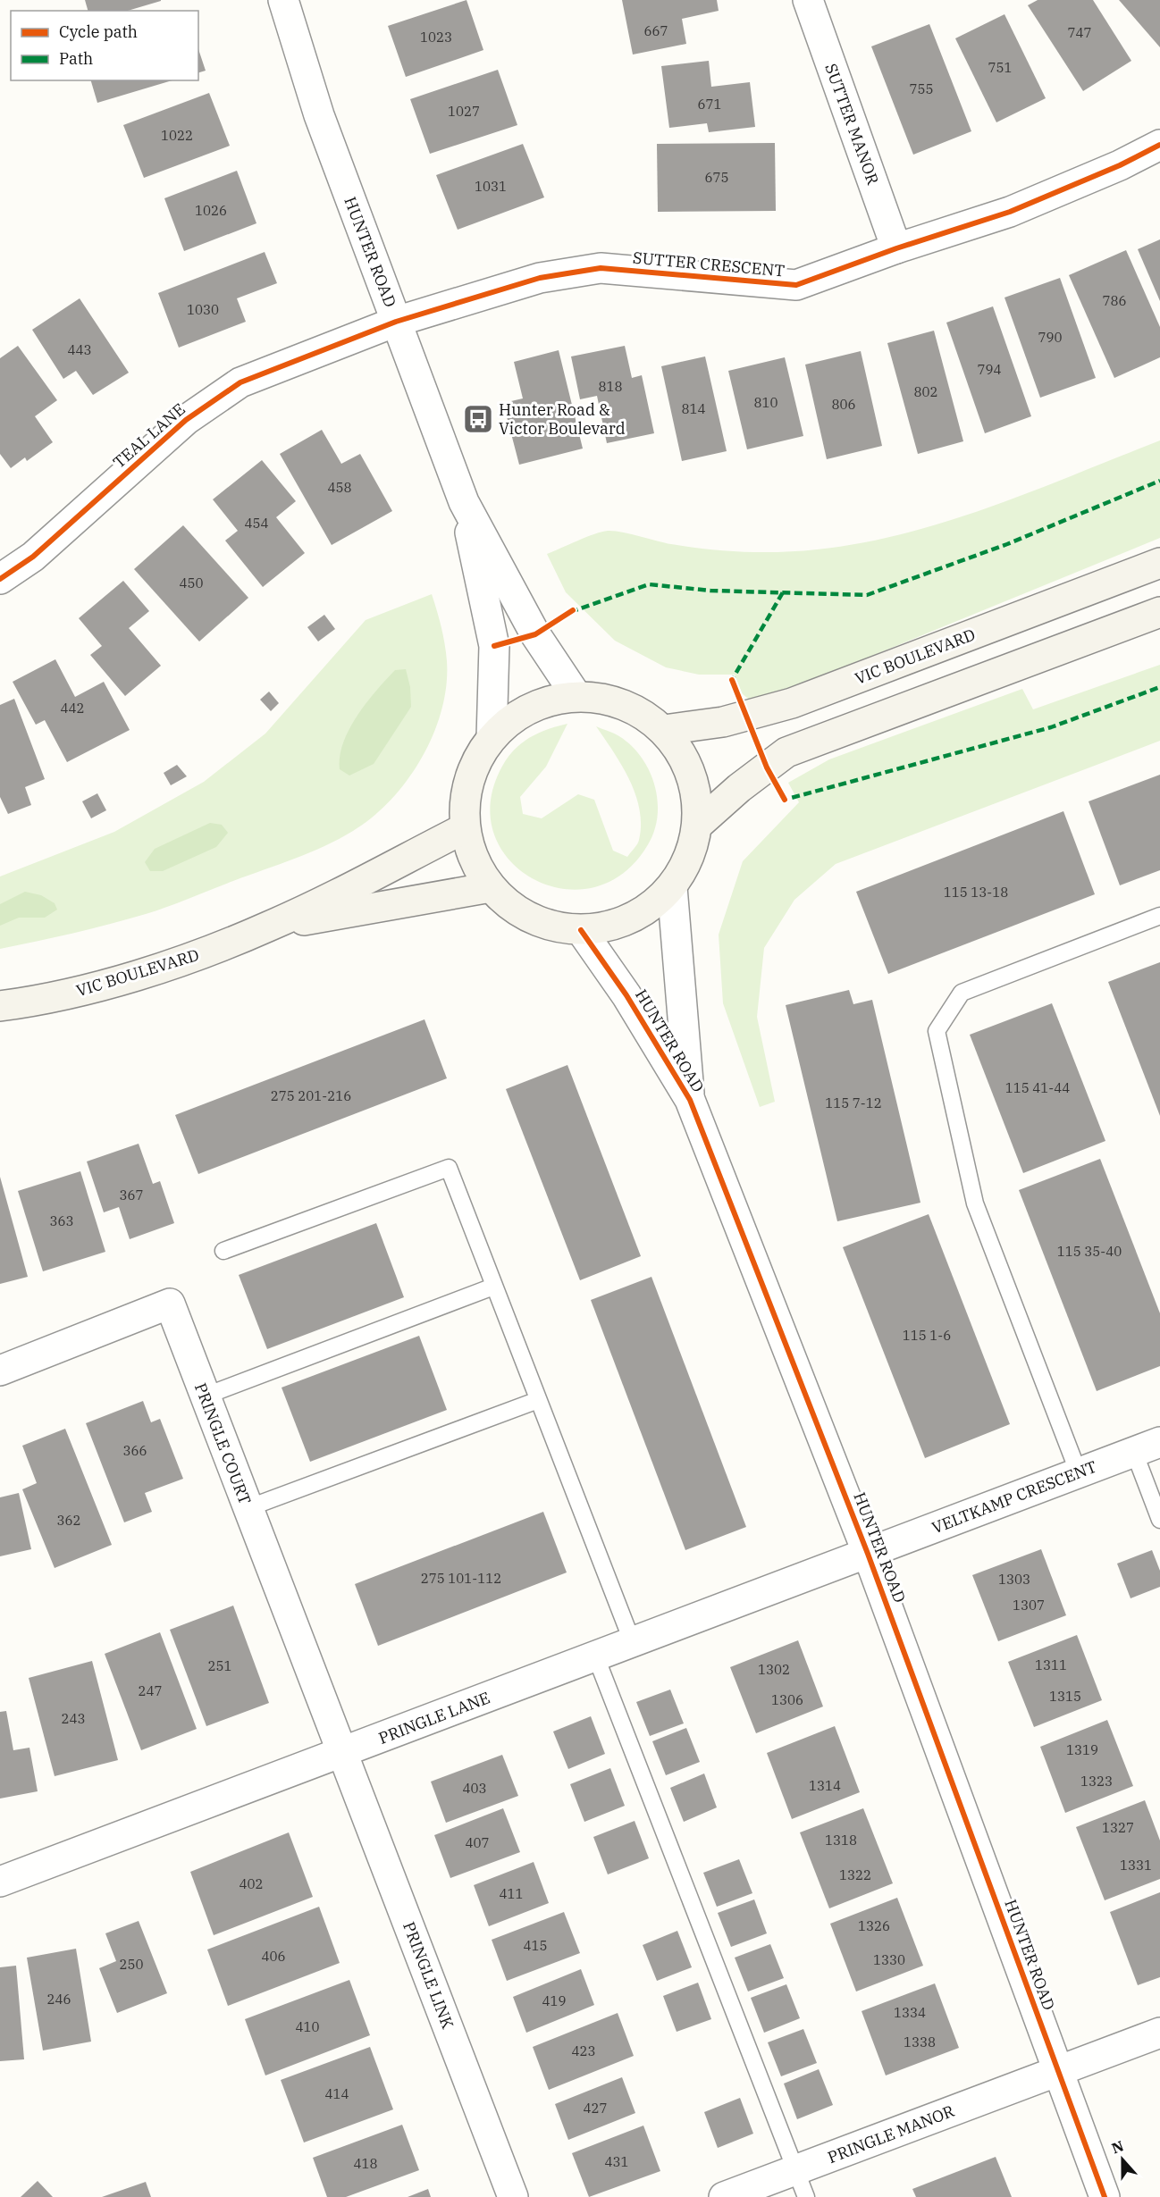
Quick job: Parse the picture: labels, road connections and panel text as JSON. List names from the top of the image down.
{
  "streets": {
    "street": [
      "SUTTER MANOR",
      "HUNTER ROAD",
      "SUTTER CRESCENT",
      "TEAL LANE",
      "VIC BOULEVARD",
      "PRINGLE COURT",
      "VELTKAMP CRESCENT",
      "PRINGLE LANE",
      "PRINGLE LINK",
      "PRINGLE MANOR"
    ]
  },
  "crossings": [
    ["SUTTER MANOR", "SUTTER CRESCENT"],
    ["HUNTER ROAD", "SUTTER CRESCENT"],
    ["HUNTER ROAD", "TEAL LANE"],
    ["HUNTER ROAD", "VELTKAMP CRESCENT"],
    ["HUNTER ROAD", "PRINGLE LANE"],
    ["HUNTER ROAD", "PRINGLE MANOR"],
    ["SUTTER CRESCENT", "TEAL LANE"],
    ["PRINGLE COURT", "PRINGLE LANE"],
    ["PRINGLE COURT", "PRINGLE LINK"],
    ["VELTKAMP CRESCENT", "PRINGLE LANE"],
    ["PRINGLE LANE", "PRINGLE LINK"]
  ],
  "places": {
    "bus stop": ["Hunter Road & Victor Boulevard"]
  },
  "house_numbers": [
    "667",
    "747",
    "1023",
    "751",
    "755",
    "671",
    "1027",
    "1022",
    "675",
    "1031",
    "1026",
    "786",
    "1030",
    "790",
    "443",
    "794",
    "818",
    "802",
    "810",
    "806",
    "814",
    "458",
    "454",
    "450",
    "442",
    "115 13-18",
    "115 41-44",
    "275 201-216",
    "115 7-12",
    "367",
    "363",
    "115 35-40",
    "115 1-6",
    "366",
    "362",
    "275 101-112",
    "1303",
    "1307",
    "1311",
    "251",
    "1302",
    "247",
    "1315",
    "1306",
    "243",
    "1319",
    "1323",
    "1314",
    "403",
    "1327",
    "1318",
    "407",
    "1331",
    "1322",
    "402",
    "411",
    "1326",
    "415",
    "406",
    "1330",
    "250",
    "246",
    "419",
    "1334",
    "410",
    "1338",
    "423",
    "414",
    "427",
    "431",
    "418"
  ],
  "legend": ["Cycle path", "Path"],
  "north": "top"
}
